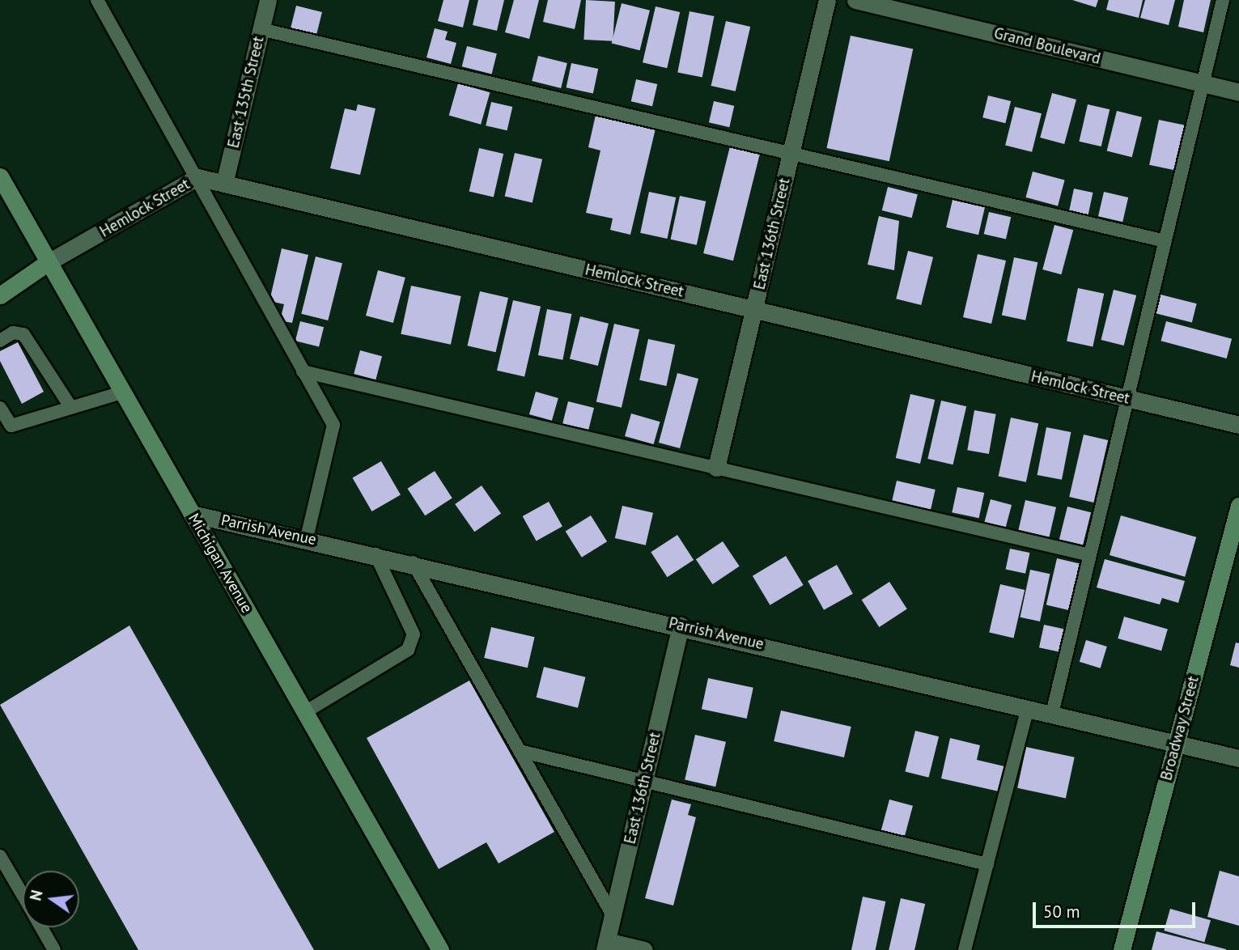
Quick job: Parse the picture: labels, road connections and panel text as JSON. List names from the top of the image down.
{
  "streets": {
    "main road": ["Michigan Avenue", "Broadway Street"],
    "street": [
      "Grand Boulevard",
      "East 135th Street",
      "Hemlock Street",
      "East 136th Street",
      "Parrish Avenue"
    ]
  },
  "crossings": [
    ["East 135th Street", "Hemlock Street"],
    ["Hemlock Street", "East 136th Street"],
    ["Hemlock Street", "Michigan Avenue"],
    ["East 136th Street", "Parrish Avenue"],
    ["Parrish Avenue", "Michigan Avenue"],
    ["Parrish Avenue", "Broadway Street"]
  ],
  "scale_bar": "50 m",
  "north": "left"
}
